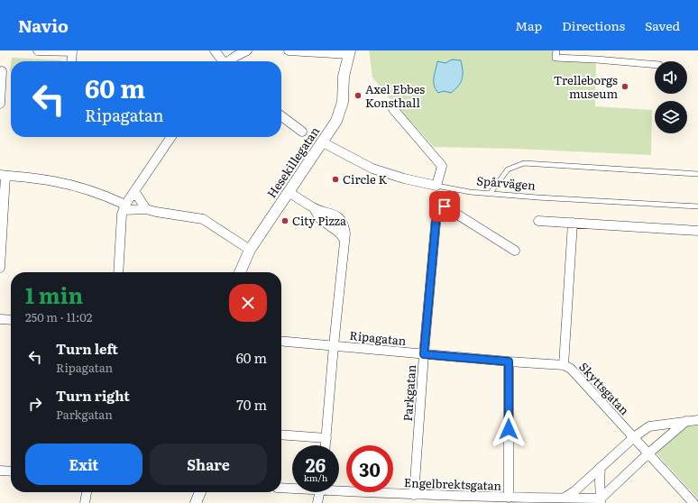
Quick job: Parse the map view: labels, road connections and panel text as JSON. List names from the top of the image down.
{
  "streets": {
    "street": [
      "Hesekillegatan",
      "Spårvägen",
      "Ripagatan",
      "Skyttsgatan",
      "Parkgatan",
      "Engelbrektsgatan"
    ]
  },
  "crossings": [
    ["Hesekillegatan", "Spårvägen"],
    ["Ripagatan", "Skyttsgatan"],
    ["Ripagatan", "Parkgatan"],
    ["Parkgatan", "Engelbrektsgatan"]
  ],
  "places": [
    "Trelleborgs museum",
    "Axel Ebbes Konsthall",
    "Circle K",
    "City Pizza"
  ],
  "page": {
    "header": "Navio",
    "nav": ["Map", "Directions", "Saved"],
    "turn": ["60 m", "Ripagatan"],
    "heading": ["1 min", "250 m · 11:02"],
    "list": [
      {
        "name": "Turn left",
        "note": "Ripagatan",
        "value": "60 m"
      },
      {
        "name": "Turn right",
        "note": "Parkgatan",
        "value": "70 m"
      }
    ],
    "buttons": ["Exit", "Share"],
    "speed": "26 km/h",
    "limit": "30"
  }
}
